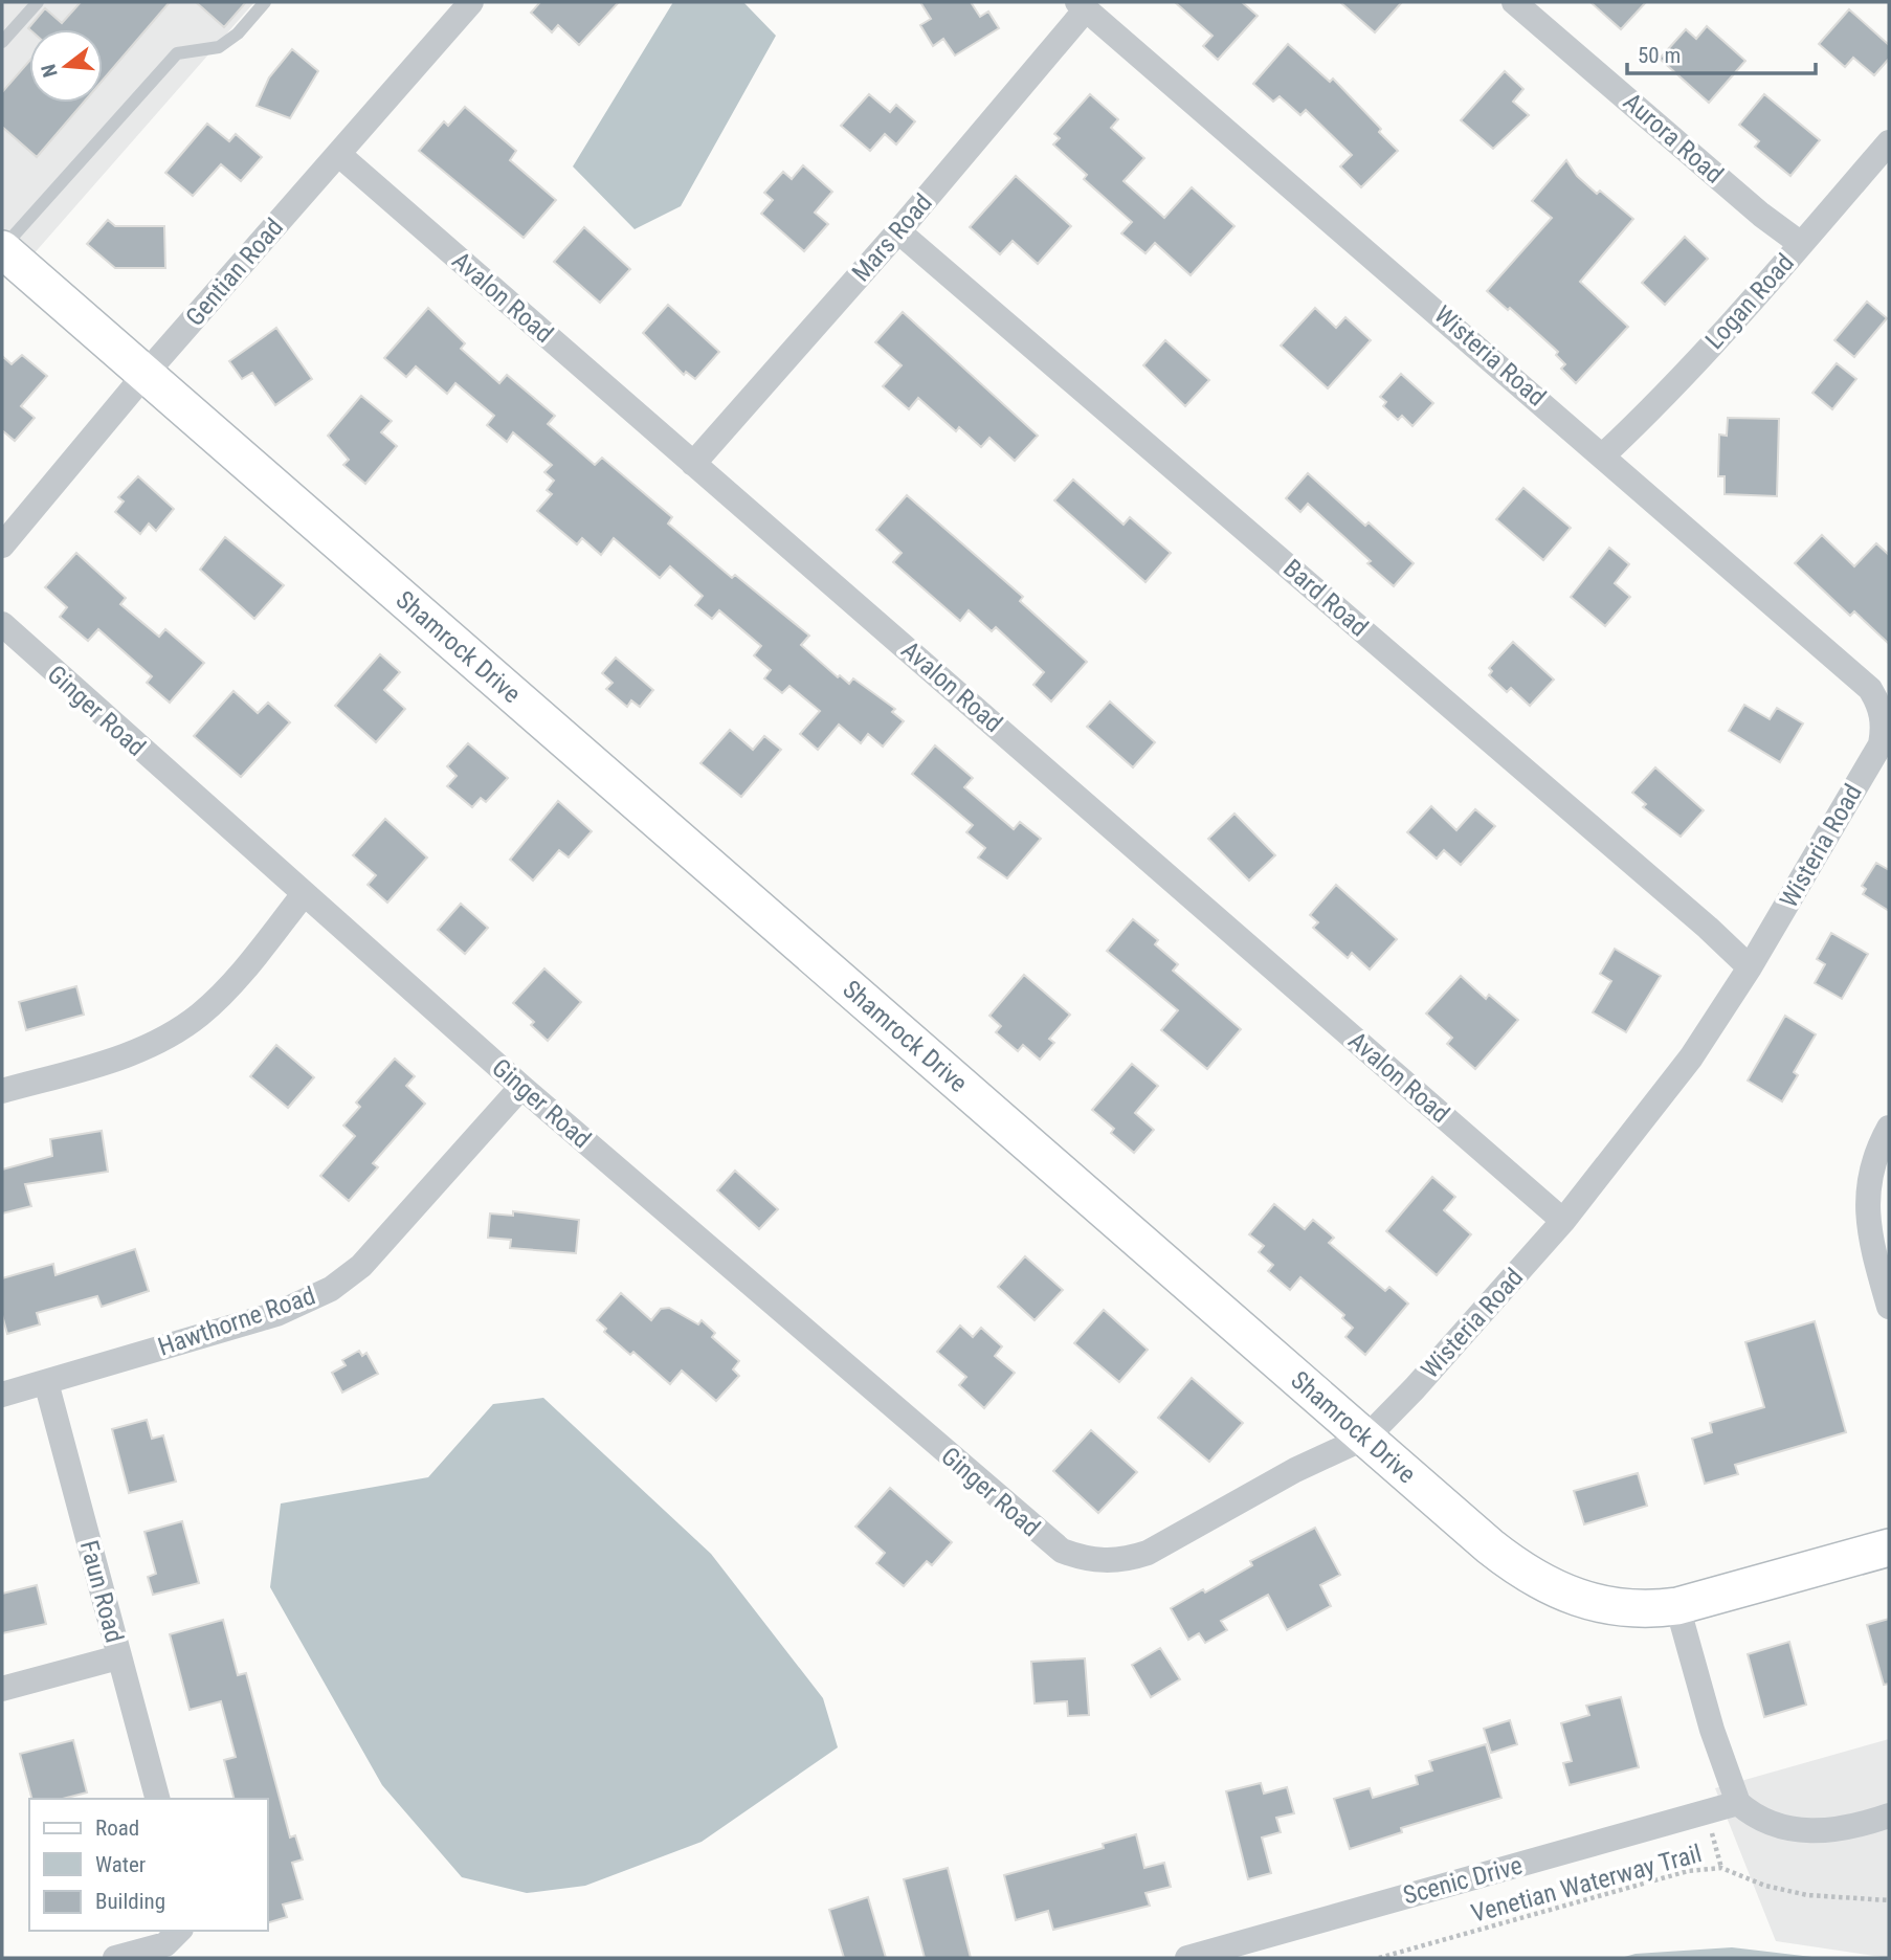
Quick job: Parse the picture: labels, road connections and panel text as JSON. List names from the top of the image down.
{
  "streets": {
    "street": [
      "Aurora Road",
      "Mars Road",
      "Gentian Road",
      "Avalon Road",
      "Logan Road",
      "Wisteria Road",
      "Bard Road",
      "Shamrock Drive",
      "Ginger Road",
      "Hawthorne Road",
      "Faun Road",
      "Scenic Drive"
    ],
    "path": ["Venetian Waterway Trail"]
  },
  "crossings": [
    ["Aurora Road", "Logan Road"],
    ["Mars Road", "Avalon Road"],
    ["Mars Road", "Wisteria Road"],
    ["Mars Road", "Bard Road"],
    ["Gentian Road", "Avalon Road"],
    ["Gentian Road", "Shamrock Drive"],
    ["Avalon Road", "Wisteria Road"],
    ["Logan Road", "Wisteria Road"],
    ["Wisteria Road", "Bard Road"],
    ["Wisteria Road", "Shamrock Drive"],
    ["Wisteria Road", "Ginger Road"],
    ["Ginger Road", "Hawthorne Road"],
    ["Hawthorne Road", "Faun Road"]
  ],
  "legend": ["Road", "Water", "Building"],
  "scale_bar": "50 m",
  "north": "left"
}
